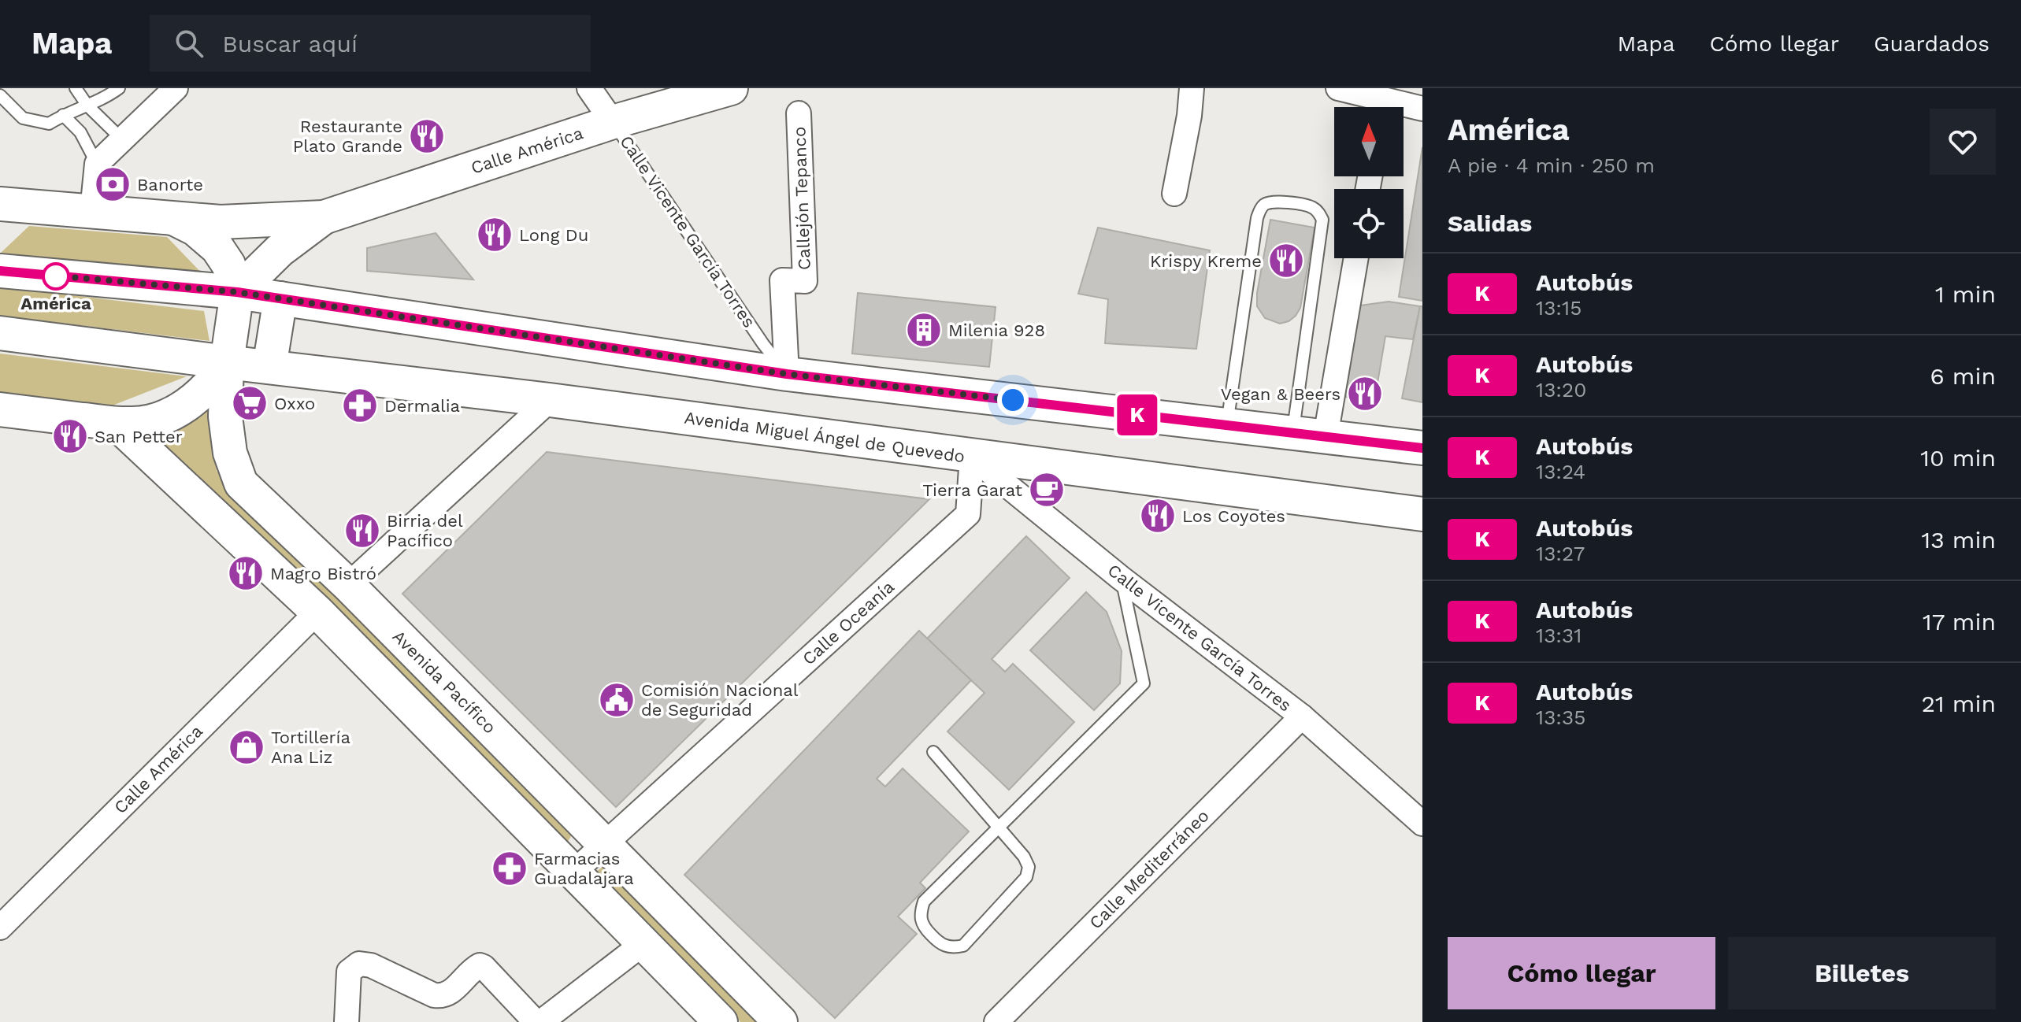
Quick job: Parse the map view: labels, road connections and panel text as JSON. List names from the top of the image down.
{
  "streets": {
    "street": [
      "Calle América",
      "Callejón Tepanco",
      "Calle Vicente García Torres",
      "Avenida Miguel Ángel de Quevedo",
      "Calle Oceanía",
      "Avenida Pacífico",
      "Calle Mediterráneo"
    ]
  },
  "crossings": [
    ["Calle América", "Calle Vicente García Torres"],
    ["Calle América", "Avenida Pacífico"],
    ["Callejón Tepanco", "Calle Vicente García Torres"],
    ["Calle Vicente García Torres", "Avenida Miguel Ángel de Quevedo"],
    ["Calle Vicente García Torres", "Calle Oceanía"],
    ["Calle Vicente García Torres", "Calle Mediterráneo"],
    ["Avenida Miguel Ángel de Quevedo", "Calle Oceanía"],
    ["Avenida Miguel Ángel de Quevedo", "Avenida Pacífico"],
    ["Calle Oceanía", "Avenida Pacífico"]
  ],
  "places": {
    "restaurant": [
      "Restaurante Plato Grande",
      "Long Du",
      "Krispy Kreme",
      "Vegan & Beers",
      "San Petter",
      "Los Coyotes",
      "Birria del Pacífico",
      "Magro Bistró"
    ],
    "bank": ["Banorte"],
    "other": ["América"],
    "building": ["Milenia 928"],
    "supermarket": ["Oxxo"],
    "pharmacy": ["Dermalia", "Farmacias Guadalajara"],
    "cafe": ["Tierra Garat"],
    "public building": ["Comisión Nacional de Seguridad"],
    "shop": ["Tortillería Ana Liz"]
  },
  "lines": ["bus line K"],
  "north": "top",
  "page": {
    "header": "Mapa",
    "search": "Buscar aquí",
    "nav": ["Mapa", "Cómo llegar", "Guardados"],
    "on_map": "K",
    "heading": [
      ["América", "A pie · 4 min · 250 m"],
      "Salidas"
    ],
    "list": [
      {
        "mark": "K",
        "name": "Autobús",
        "note": "13:15",
        "value": "1 min"
      },
      {
        "mark": "K",
        "name": "Autobús",
        "note": "13:20",
        "value": "6 min"
      },
      {
        "mark": "K",
        "name": "Autobús",
        "note": "13:24",
        "value": "10 min"
      },
      {
        "mark": "K",
        "name": "Autobús",
        "note": "13:27",
        "value": "13 min"
      },
      {
        "mark": "K",
        "name": "Autobús",
        "note": "13:31",
        "value": "17 min"
      },
      {
        "mark": "K",
        "name": "Autobús",
        "note": "13:35",
        "value": "21 min"
      }
    ],
    "buttons": ["Cómo llegar", "Billetes"]
  }
}
